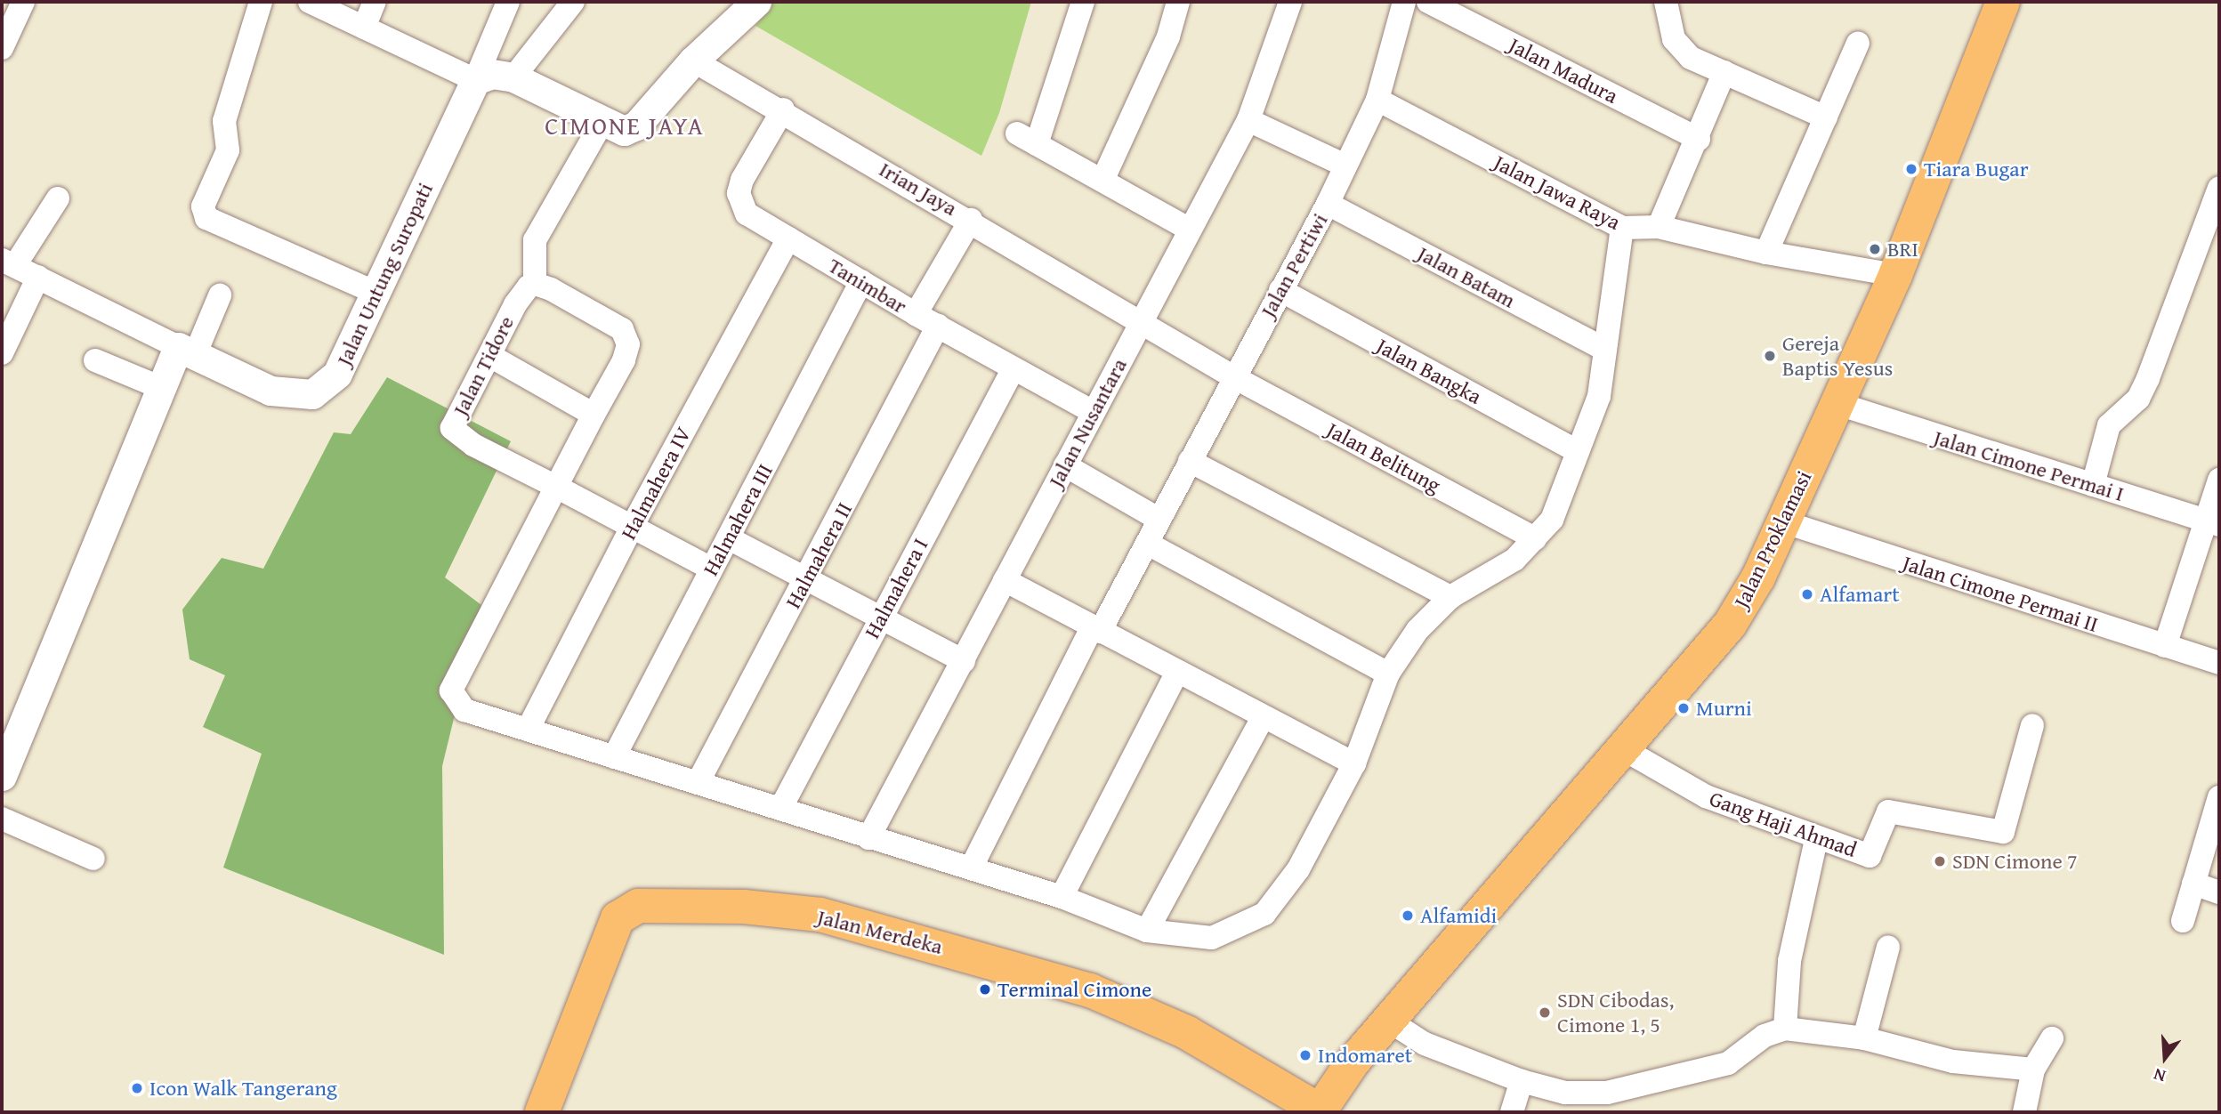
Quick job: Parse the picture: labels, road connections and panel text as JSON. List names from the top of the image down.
{
  "streets": {
    "main road": ["Jalan Proklamasi", "Jalan Merdeka"],
    "street": [
      "Jalan Madura",
      "Irian Jaya",
      "Jalan Jawa Raya",
      "Jalan Pertiwi",
      "Jalan Untung Suropati",
      "Jalan Batam",
      "Tanimbar",
      "Jalan Tidore",
      "Jalan Bangka",
      "Jalan Nusantara",
      "Jalan Belitung",
      "Jalan Cimone Permai I",
      "Halmahera IV",
      "Halmahera III",
      "Halmahera II",
      "Halmahera I",
      "Jalan Cimone Permai II",
      "Gang Haji Ahmad"
    ]
  },
  "crossings": [
    ["Irian Jaya", "Jalan Pertiwi"],
    ["Irian Jaya", "Tanimbar"],
    ["Irian Jaya", "Jalan Nusantara"],
    ["Irian Jaya", "Jalan Belitung"],
    ["Jalan Jawa Raya", "Jalan Pertiwi"],
    ["Jalan Jawa Raya", "Jalan Proklamasi"],
    ["Jalan Pertiwi", "Jalan Batam"],
    ["Jalan Pertiwi", "Jalan Bangka"],
    ["Jalan Pertiwi", "Jalan Belitung"],
    ["Tanimbar", "Jalan Nusantara"],
    ["Tanimbar", "Halmahera IV"],
    ["Tanimbar", "Halmahera III"],
    ["Tanimbar", "Halmahera II"],
    ["Tanimbar", "Halmahera I"],
    ["Jalan Tidore", "Halmahera IV"],
    ["Jalan Tidore", "Halmahera III"],
    ["Jalan Cimone Permai I", "Jalan Proklamasi"],
    ["Jalan Proklamasi", "Jalan Cimone Permai II"],
    ["Jalan Proklamasi", "Gang Haji Ahmad"],
    ["Jalan Proklamasi", "Jalan Merdeka"]
  ],
  "districts": ["CIMONE JAYA"],
  "places": [
    "Tiara Bugar",
    "BRI",
    "Gereja Baptis Yesus",
    "Alfamart",
    "Murni",
    "SDN Cimone 7",
    "Alfamidi",
    "Terminal Cimone",
    "SDN Cibodas, Cimone 1, 5",
    "Indomaret",
    "Icon Walk Tangerang"
  ],
  "north": "bottom"
}
